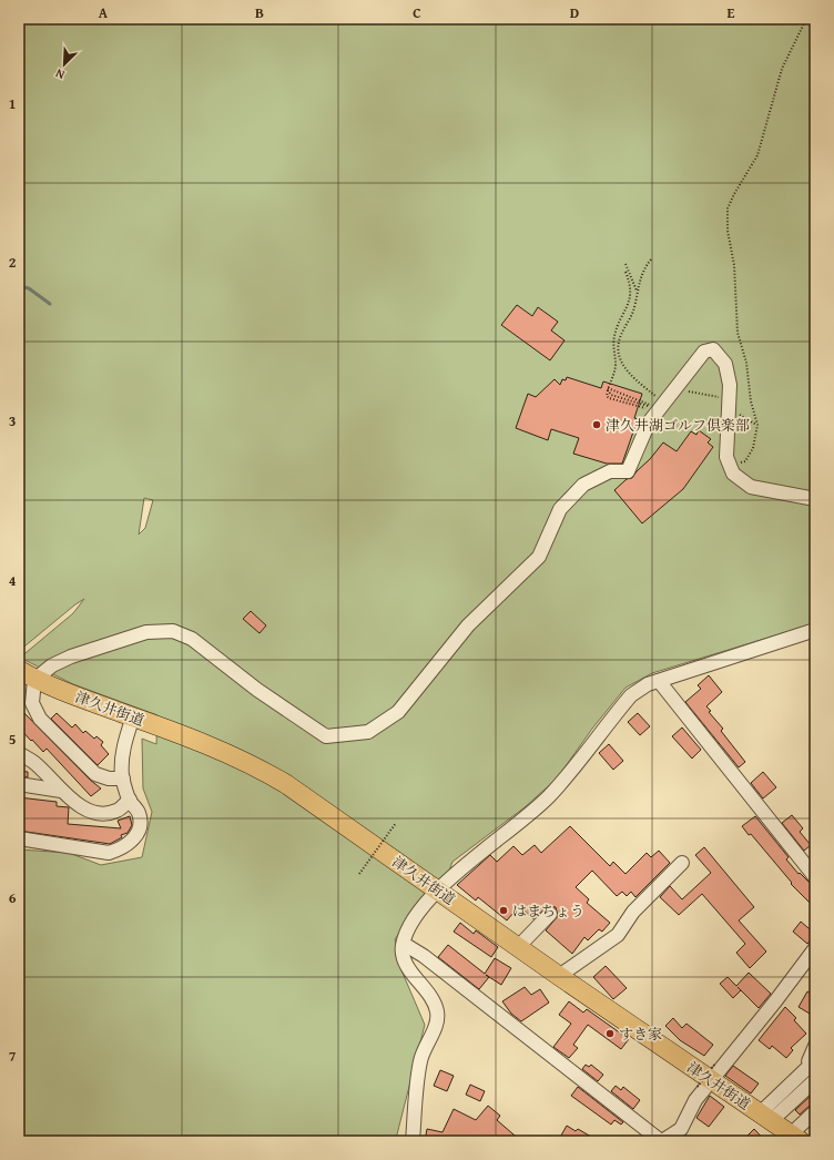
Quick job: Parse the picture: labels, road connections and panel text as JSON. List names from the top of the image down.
{
  "streets": {
    "highway": ["津久井街道"]
  },
  "places": ["津久井湖ゴルフ倶楽部", "はまちょう", "すき家"],
  "north": "bottom left",
  "grid": {
    "columns": [
      "A",
      "B",
      "C",
      "D",
      "E"
    ],
    "rows": [
      "1",
      "2",
      "3",
      "4",
      "5",
      "6",
      "7"
    ]
  }
}
